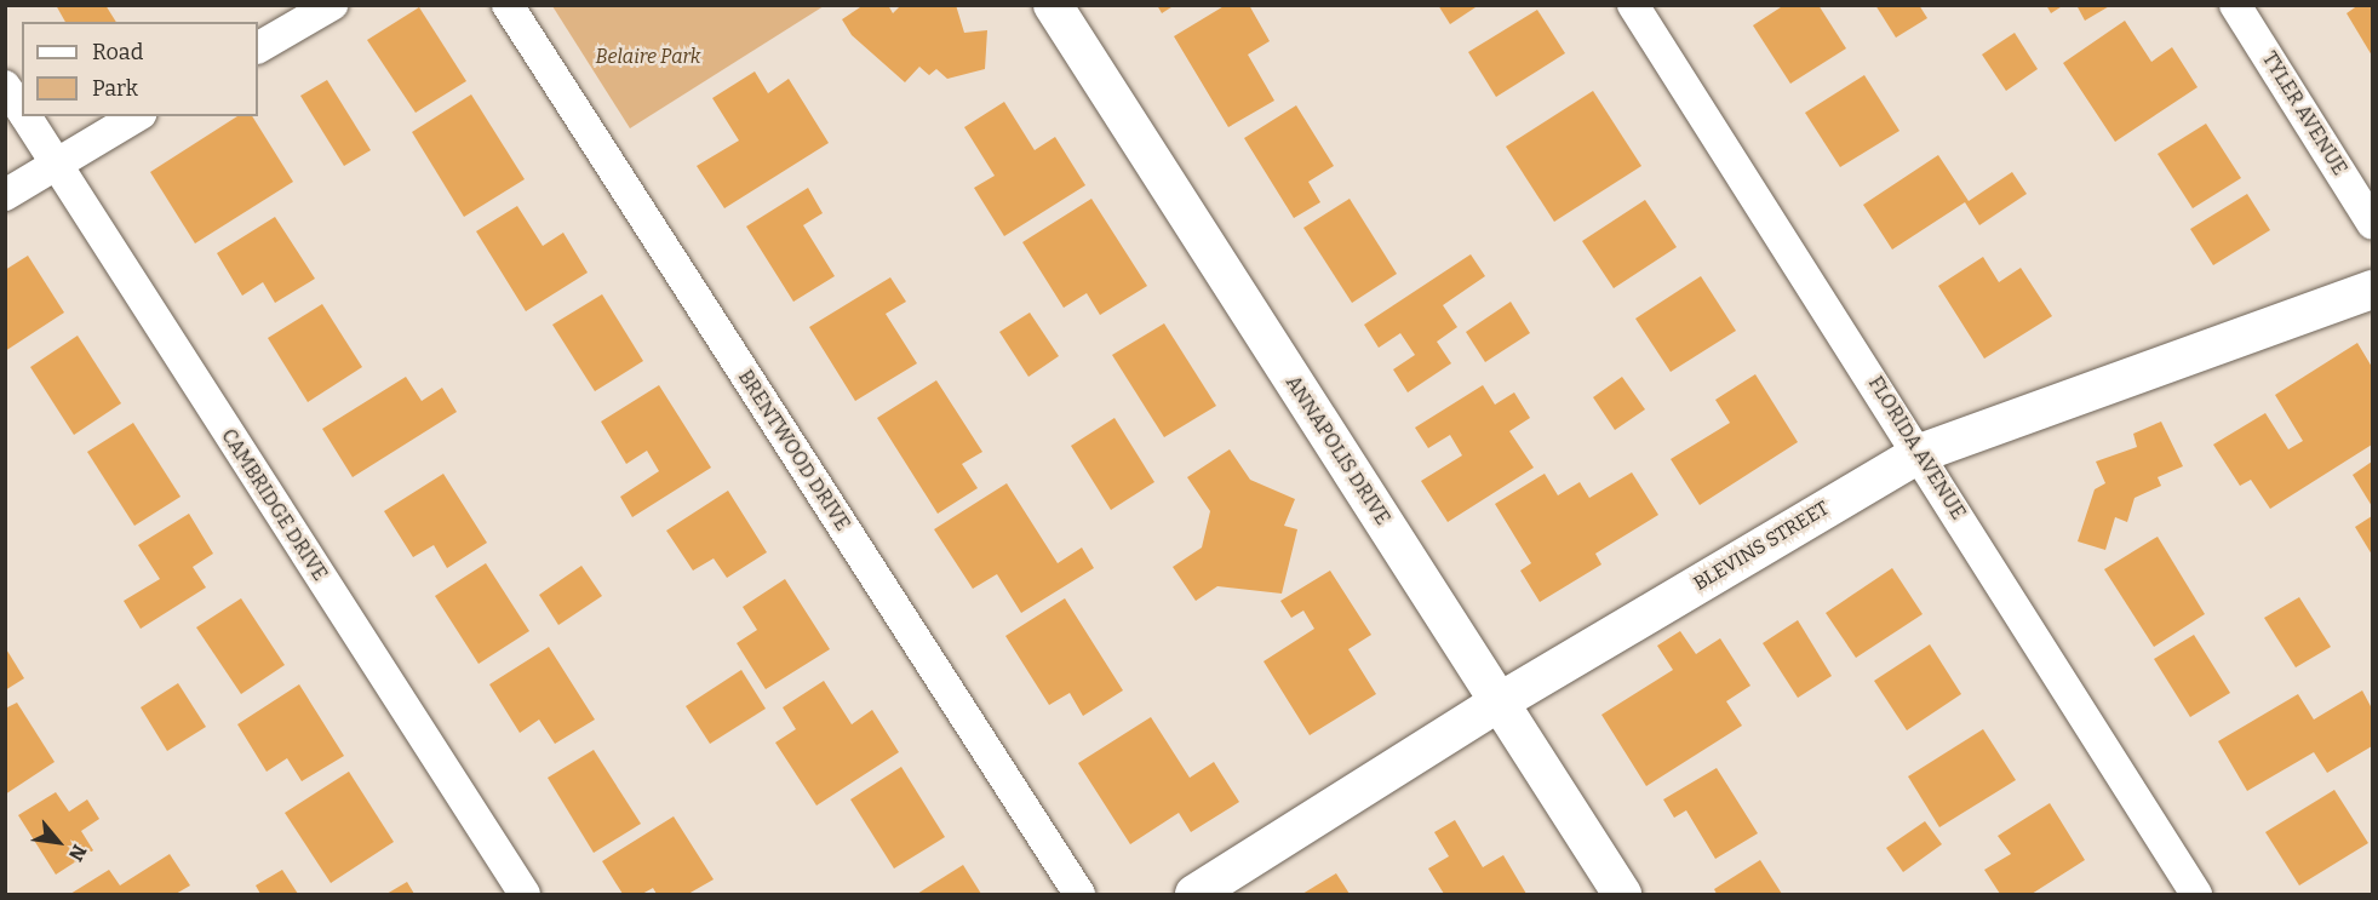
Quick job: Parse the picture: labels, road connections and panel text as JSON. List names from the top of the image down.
{
  "streets": {
    "street": [
      "TYLER AVENUE",
      "FLORIDA AVENUE",
      "BRENTWOOD DRIVE",
      "ANNAPOLIS DRIVE",
      "CAMBRIDGE DRIVE",
      "BLEVINS STREET"
    ]
  },
  "crossings": [
    ["FLORIDA AVENUE", "BLEVINS STREET"],
    ["ANNAPOLIS DRIVE", "BLEVINS STREET"]
  ],
  "parks": ["Belaire Park"],
  "legend": ["Road", "Park"],
  "north": "bottom right"
}
